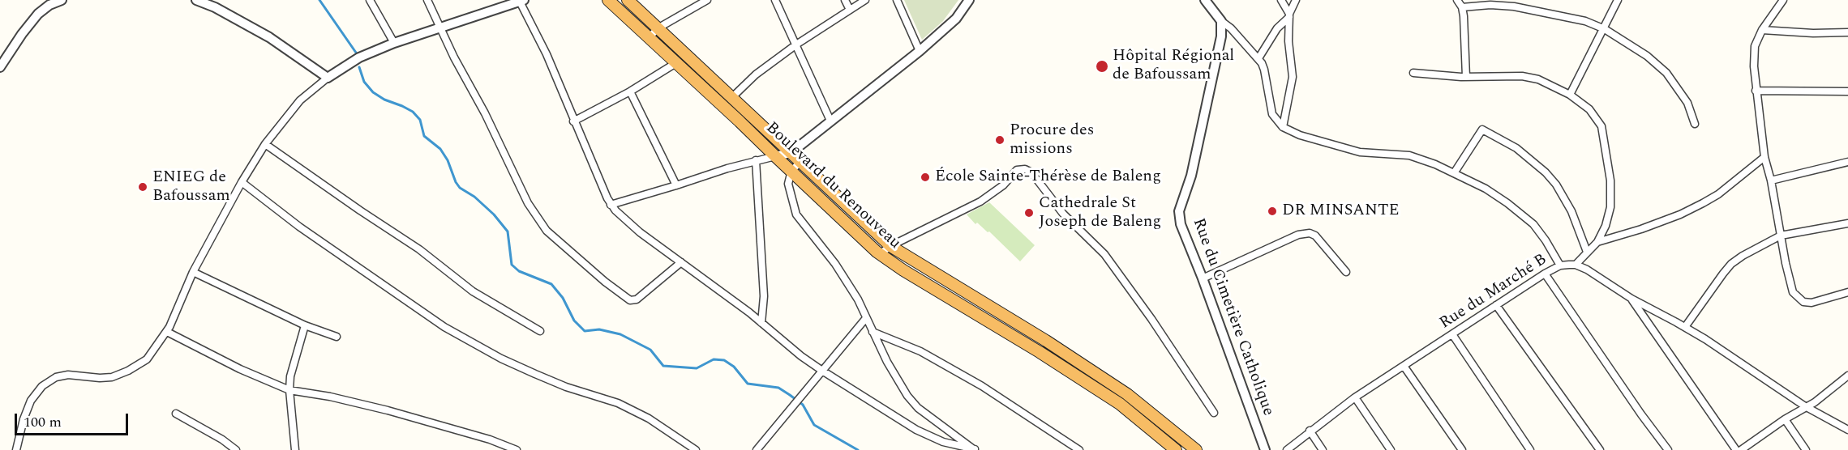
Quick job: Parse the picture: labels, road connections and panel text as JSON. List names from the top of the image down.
{
  "streets": {
    "highway": ["Boulevard du Renouveau"],
    "street": ["Rue du Marché B", "Rue du Cimetière Catholique"]
  },
  "places": [
    "Hôpital Régional de Bafoussam",
    "Procure des missions",
    "École Sainte-Thérèse de Baleng",
    "ENIEG de Bafoussam",
    "DR MINSANTE",
    "Cathedrale St Joseph de Baleng"
  ],
  "scale_bar": "100 m"
}
